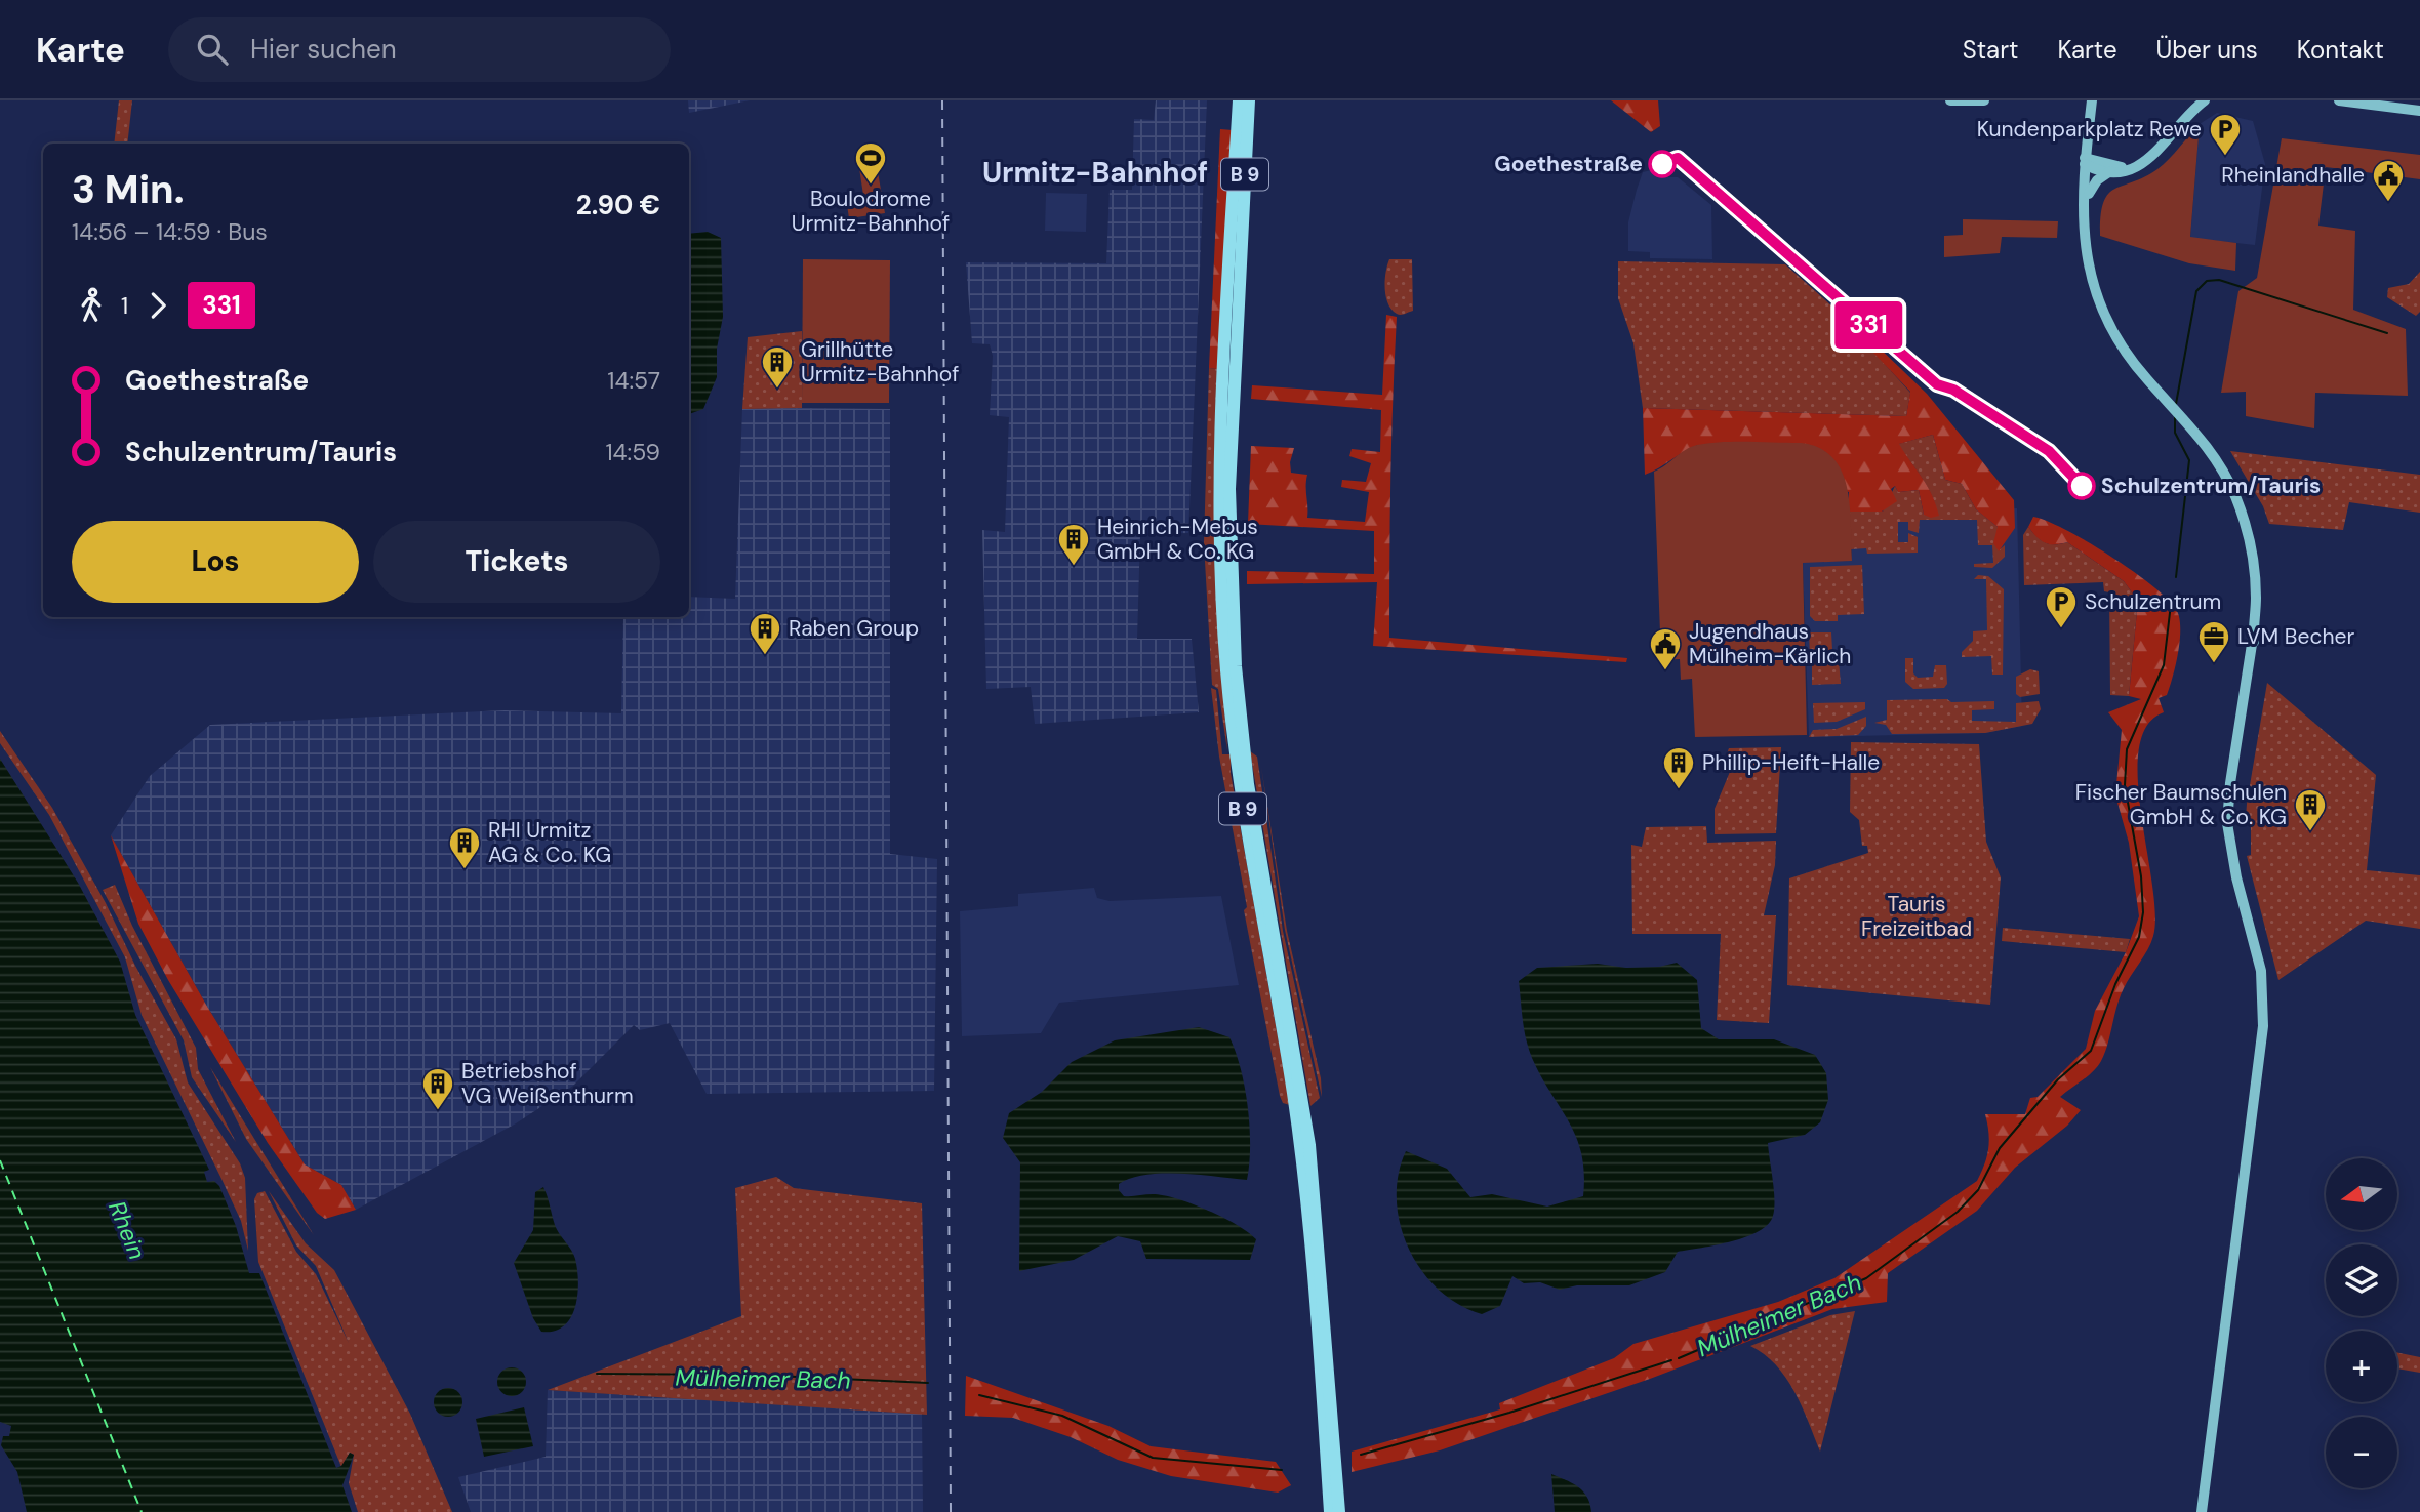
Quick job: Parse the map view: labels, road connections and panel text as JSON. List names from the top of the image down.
{
  "streets": {
    "highway": ["B 9"]
  },
  "districts": ["Urmitz-Bahnhof"],
  "water": ["Rhein", "Mülheimer Bach"],
  "parks": ["Tauris Freizeitbad"],
  "places": {
    "parking": ["Kundenparkplatz Rewe", "Schulzentrum"],
    "other": ["Goethestraße", "Schulzentrum/Tauris"],
    "sports": ["Boulodrome Urmitz-Bahnhof"],
    "public building": ["Rheinlandhalle", "Jugendhaus Mülheim-Kärlich"],
    "building": [
      "Grillhütte Urmitz-Bahnhof",
      "Heinrich-Mebus GmbH & Co. KG",
      "Raben Group",
      "Phillip-Heift-Halle",
      "Fischer Baumschulen GmbH & Co. KG",
      "RHI Urmitz AG & Co. KG",
      "Betriebshof VG Weißenthurm"
    ],
    "office": ["LVM Becher"]
  },
  "lines": ["bus line 331"],
  "north": "left",
  "page": {
    "header": "Karte",
    "search": "Hier suchen",
    "nav": [
      "Start",
      "Karte",
      "Über uns",
      "Kontakt"
    ],
    "on_map": "331",
    "heading": ["3 Min.", "14:56 – 14:59 · Bus", "2.90 €"],
    "legs": ["1", "331"],
    "list": [
      {
        "name": "Goethestraße",
        "value": "14:57"
      },
      {
        "name": "Schulzentrum/Tauris",
        "value": "14:59"
      }
    ],
    "buttons": ["Los", "Tickets"],
    "map_buttons": ["+", "−"]
  }
}
